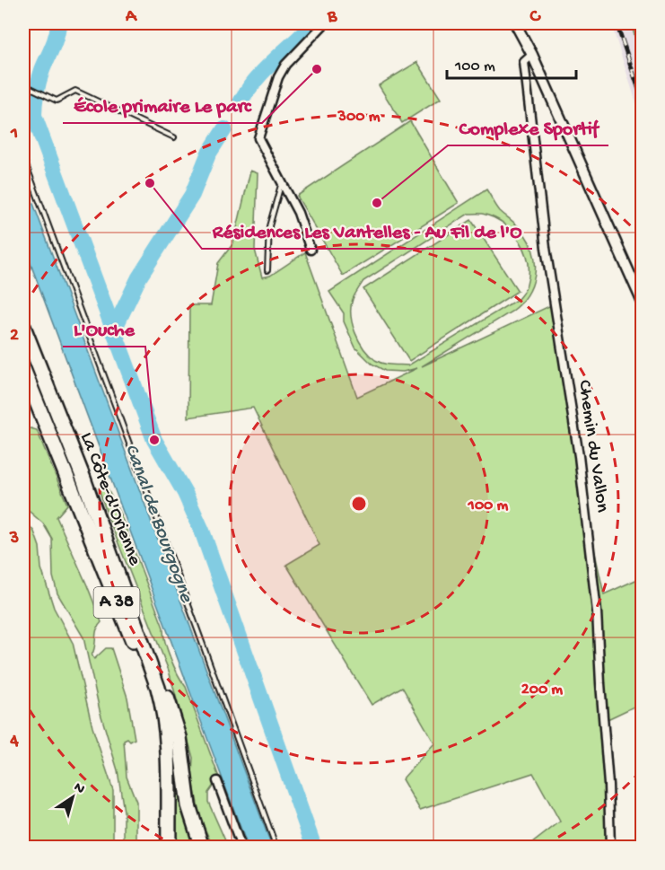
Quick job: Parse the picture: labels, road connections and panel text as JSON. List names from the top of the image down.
{
  "streets": {
    "highway": ["La Côte-d'Orienne", "A 38"],
    "street": ["Chemin du Vallon"]
  },
  "water": ["Canal de Bourgogne"],
  "places": [
    "École primaire Le parc",
    "Résidences Les Vantelles - Au Fil de l'O",
    "Complexe Sportif",
    "L'Ouche"
  ],
  "scale_bar": "100 m",
  "north": "top right",
  "grid": {
    "columns": ["A", "B", "C"],
    "rows": [
      "1",
      "2",
      "3",
      "4"
    ]
  },
  "rings": ["300 m", "100 m", "200 m"]
}
